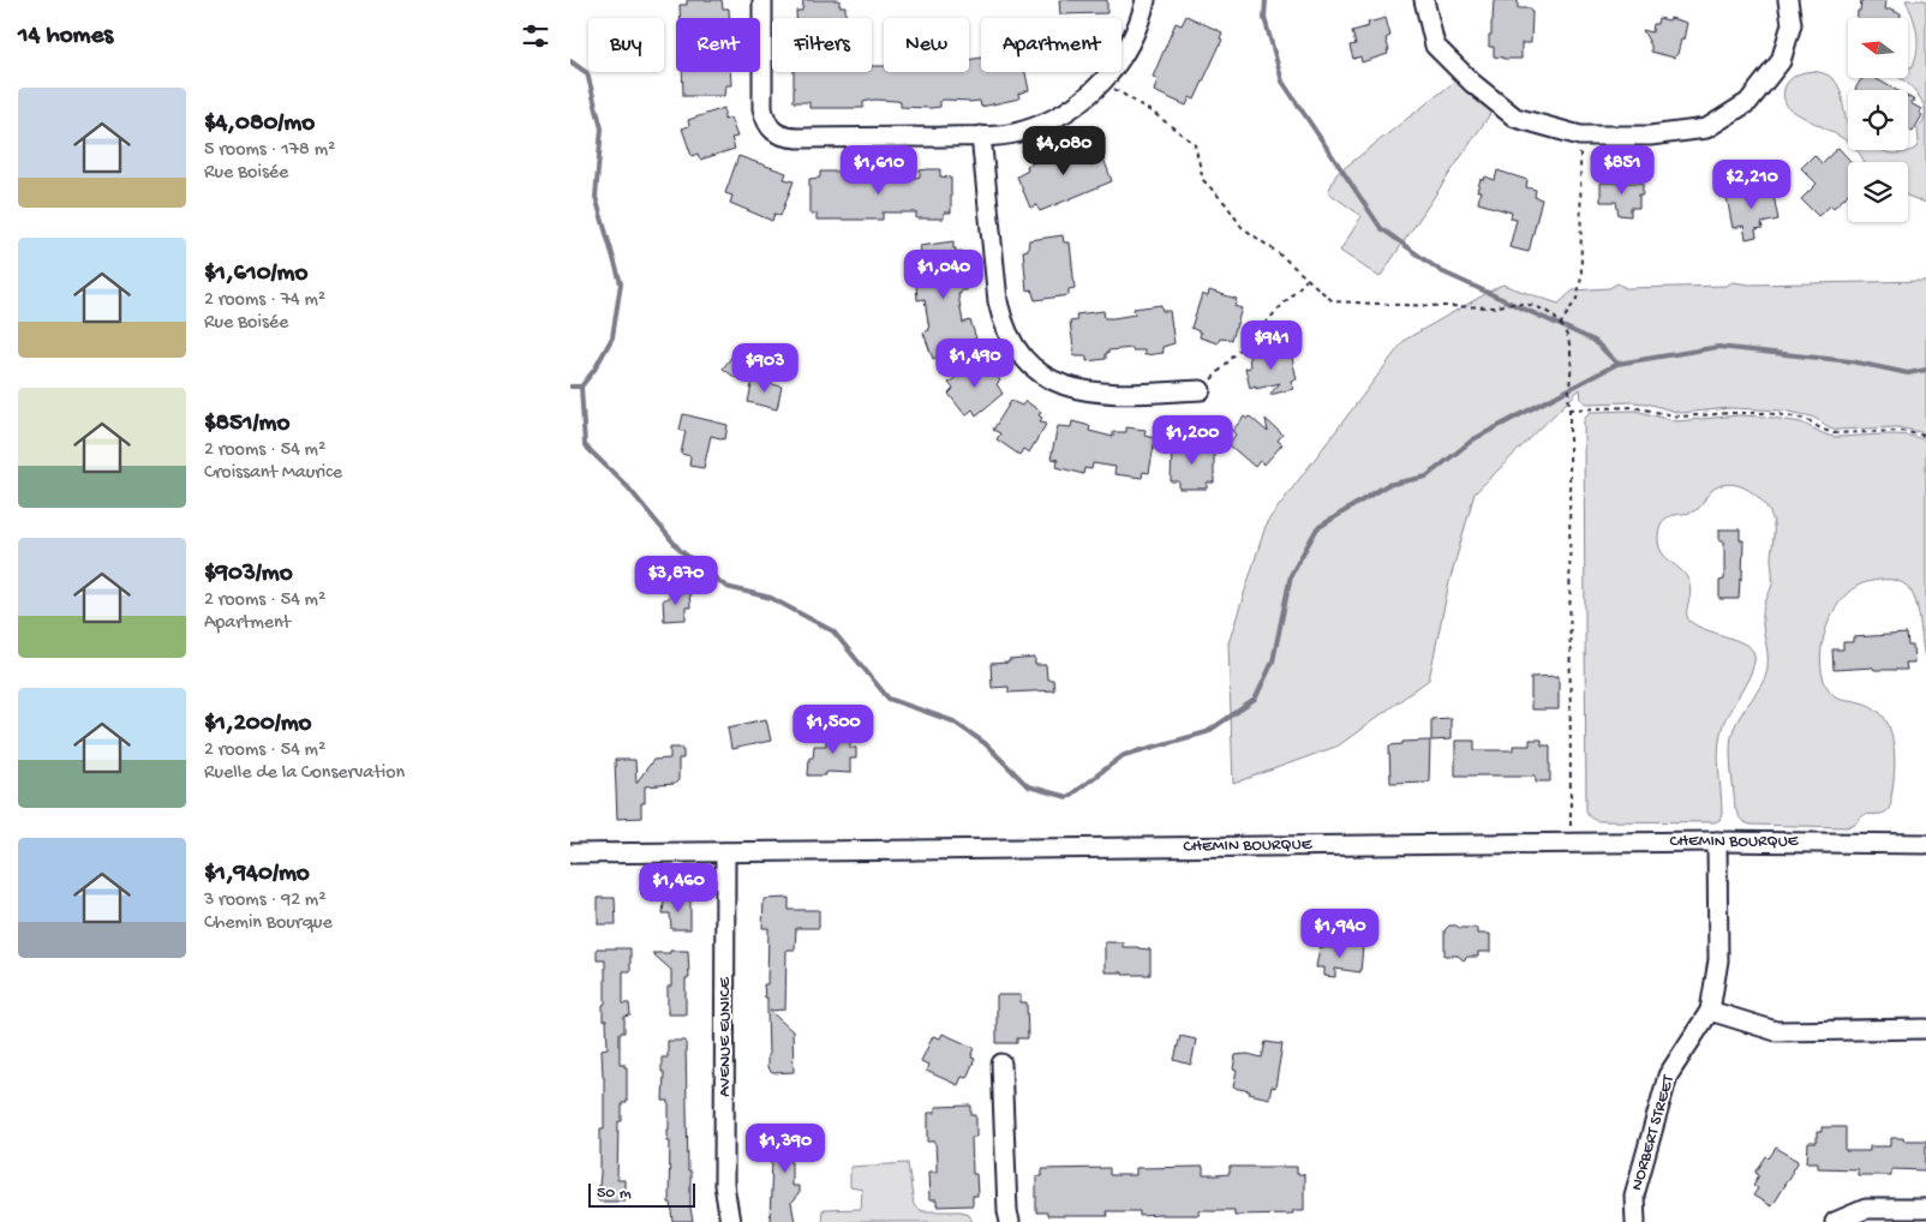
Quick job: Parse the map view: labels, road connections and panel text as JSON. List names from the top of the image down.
{
  "streets": {
    "street": ["CHEMIN BOURQUE", "AVENUE EUNICE", "NORBERT STREET"]
  },
  "crossings": [
    ["CHEMIN BOURQUE", "AVENUE EUNICE"],
    ["CHEMIN BOURQUE", "NORBERT STREET"]
  ],
  "scale_bar": "50 m",
  "north": "left",
  "page": {
    "heading": "14 homes",
    "chip": [
      "Buy",
      "Rent",
      "Filters",
      "New",
      "Apartment"
    ],
    "list": [
      {
        "name": "$4,080/mo",
        "note": "5 rooms · 178 m² · Rue Boisée"
      },
      {
        "name": "$1,610/mo",
        "note": "2 rooms · 74 m² · Rue Boisée"
      },
      {
        "name": "$851/mo",
        "note": "2 rooms · 54 m² · Croissant Maurice"
      },
      {
        "name": "$903/mo",
        "note": "2 rooms · 54 m² · Apartment"
      },
      {
        "name": "$1,200/mo",
        "note": "2 rooms · 54 m² · Ruelle de la Conservation"
      },
      {
        "name": "$1,940/mo",
        "note": "3 rooms · 92 m² · Chemin Bourque"
      }
    ],
    "price": [
      "$4,080",
      "$1,610",
      "$851",
      "$2,210",
      "$1,040",
      "$941",
      "$1,490",
      "$903",
      "$1,200",
      "$3,870",
      "$1,500",
      "$1,460",
      "$1,940",
      "$1,390"
    ],
    "scale": "50 m"
  }
}
